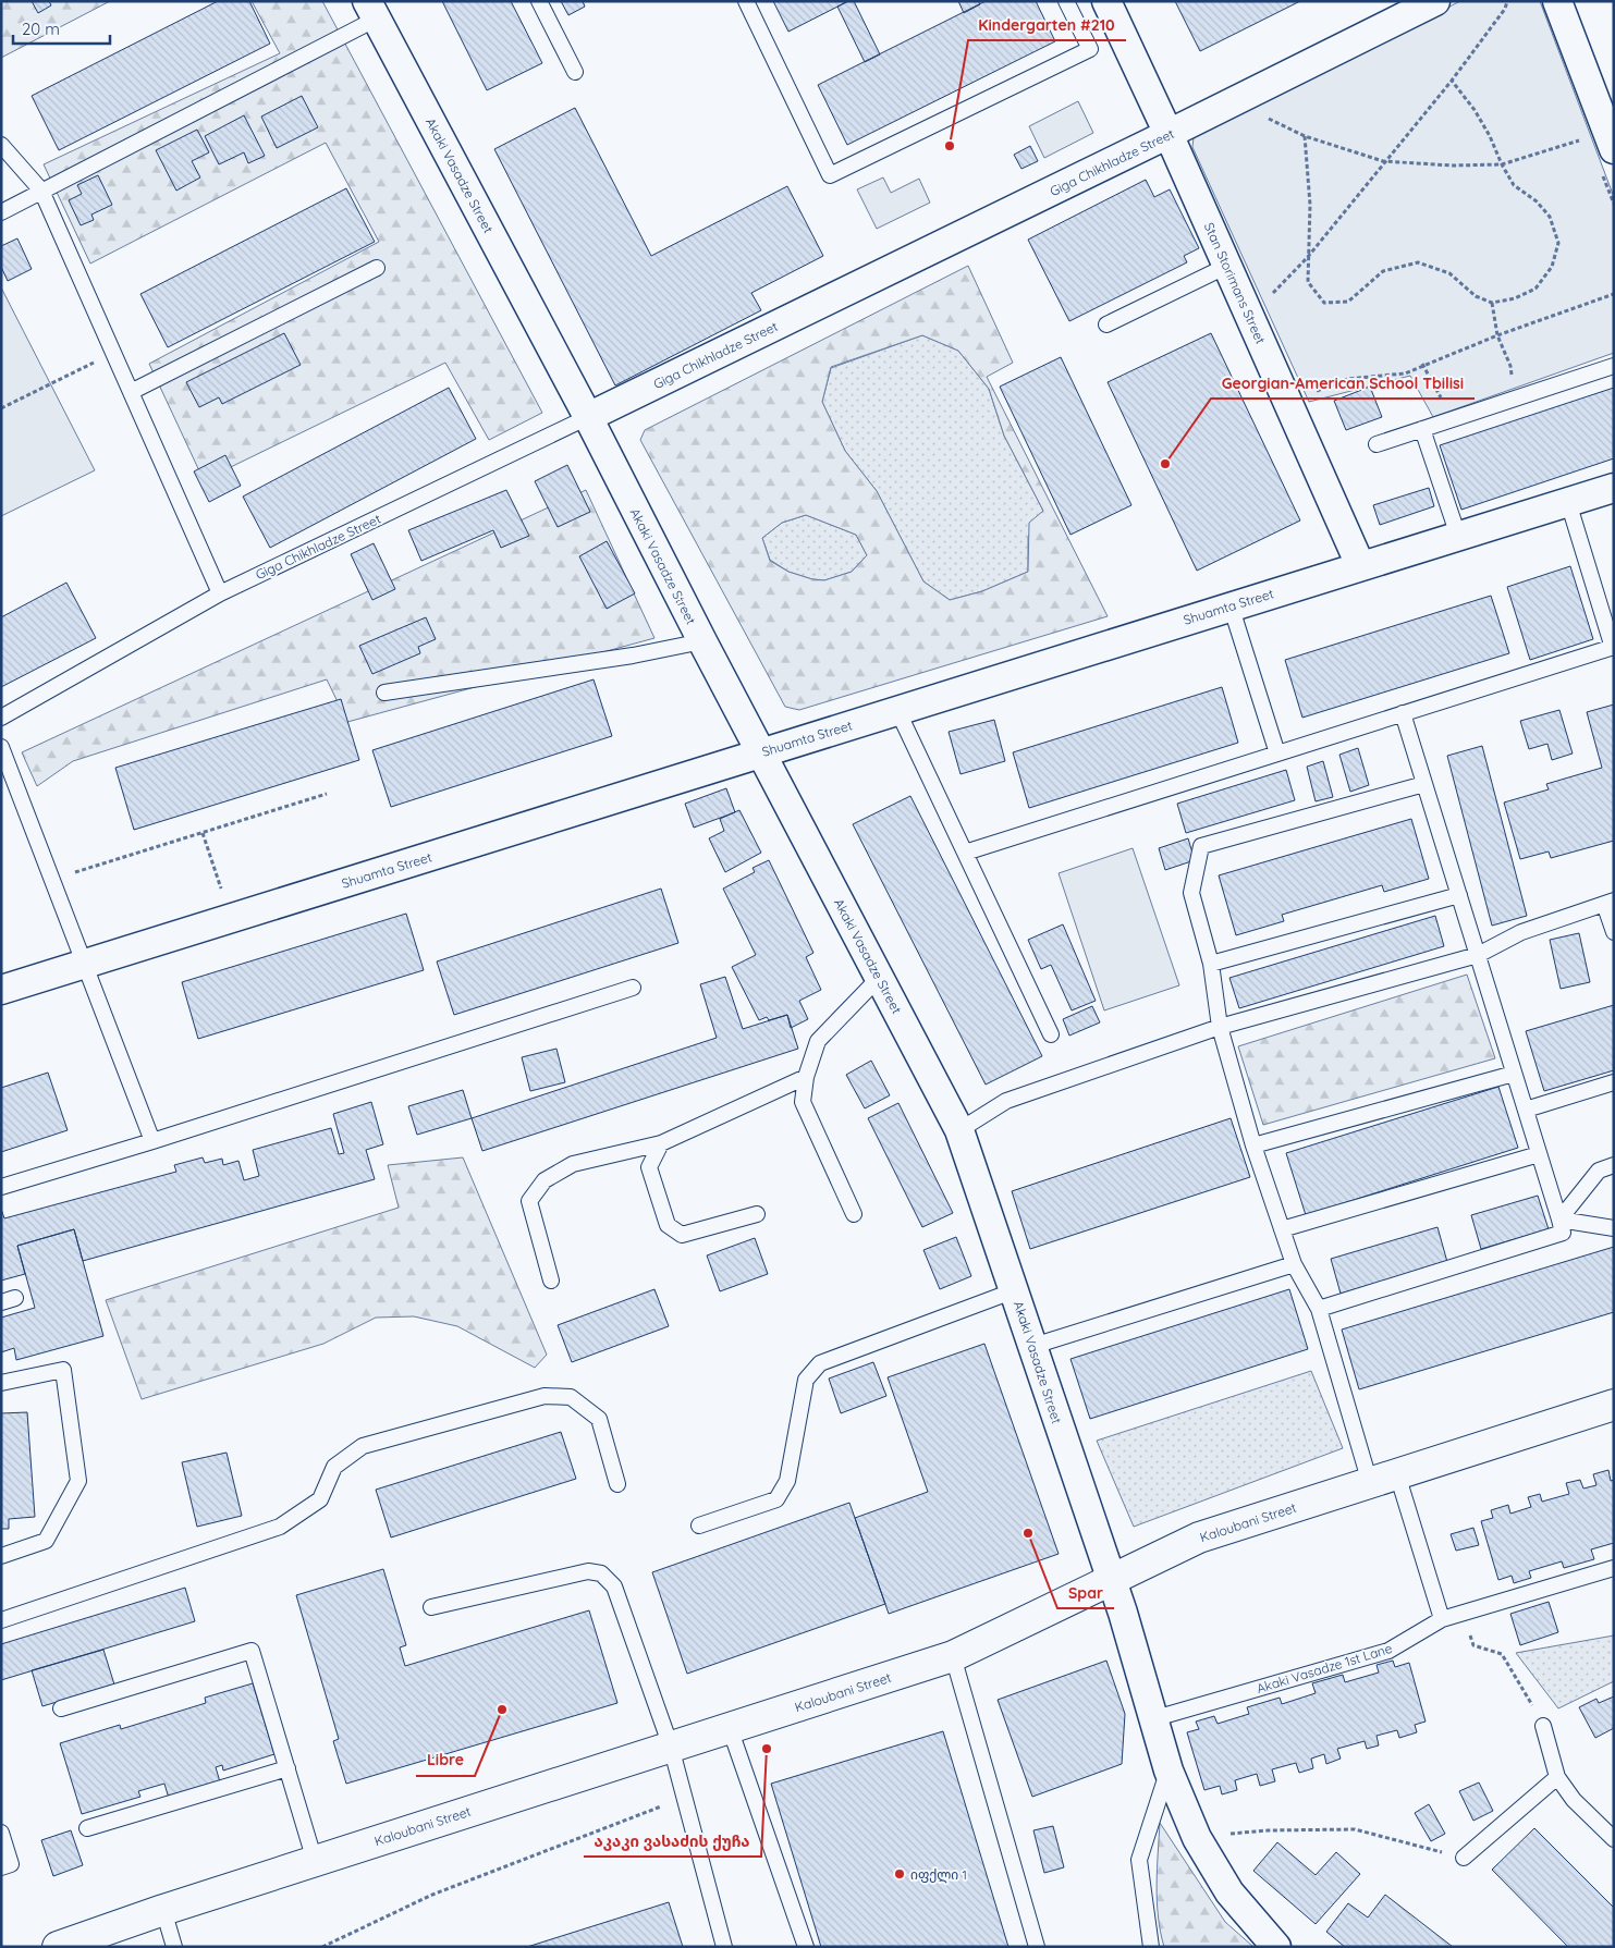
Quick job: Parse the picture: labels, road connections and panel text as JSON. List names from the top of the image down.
{
  "streets": {
    "street": [
      "Giga Chikhladze Street",
      "Akaki Vasadze Street",
      "Stan Storimans Street",
      "Shuamta Street",
      "Kaloubani Street"
    ],
    "lane": ["Akaki Vasadze 1st Lane"]
  },
  "crossings": [
    ["Giga Chikhladze Street", "Akaki Vasadze Street"],
    ["Giga Chikhladze Street", "Stan Storimans Street"],
    ["Akaki Vasadze Street", "Shuamta Street"],
    ["Akaki Vasadze Street", "Kaloubani Street"],
    ["Akaki Vasadze Street", "Akaki Vasadze 1st Lane"],
    ["Stan Storimans Street", "Shuamta Street"]
  ],
  "places": [
    "Kindergarten #210",
    "Georgian-American School Tbilisi",
    "Spar",
    "Libre",
    "აკაკი ვასაძის ქუჩა",
    "იფქლი 1"
  ],
  "scale_bar": "20 m"
}
